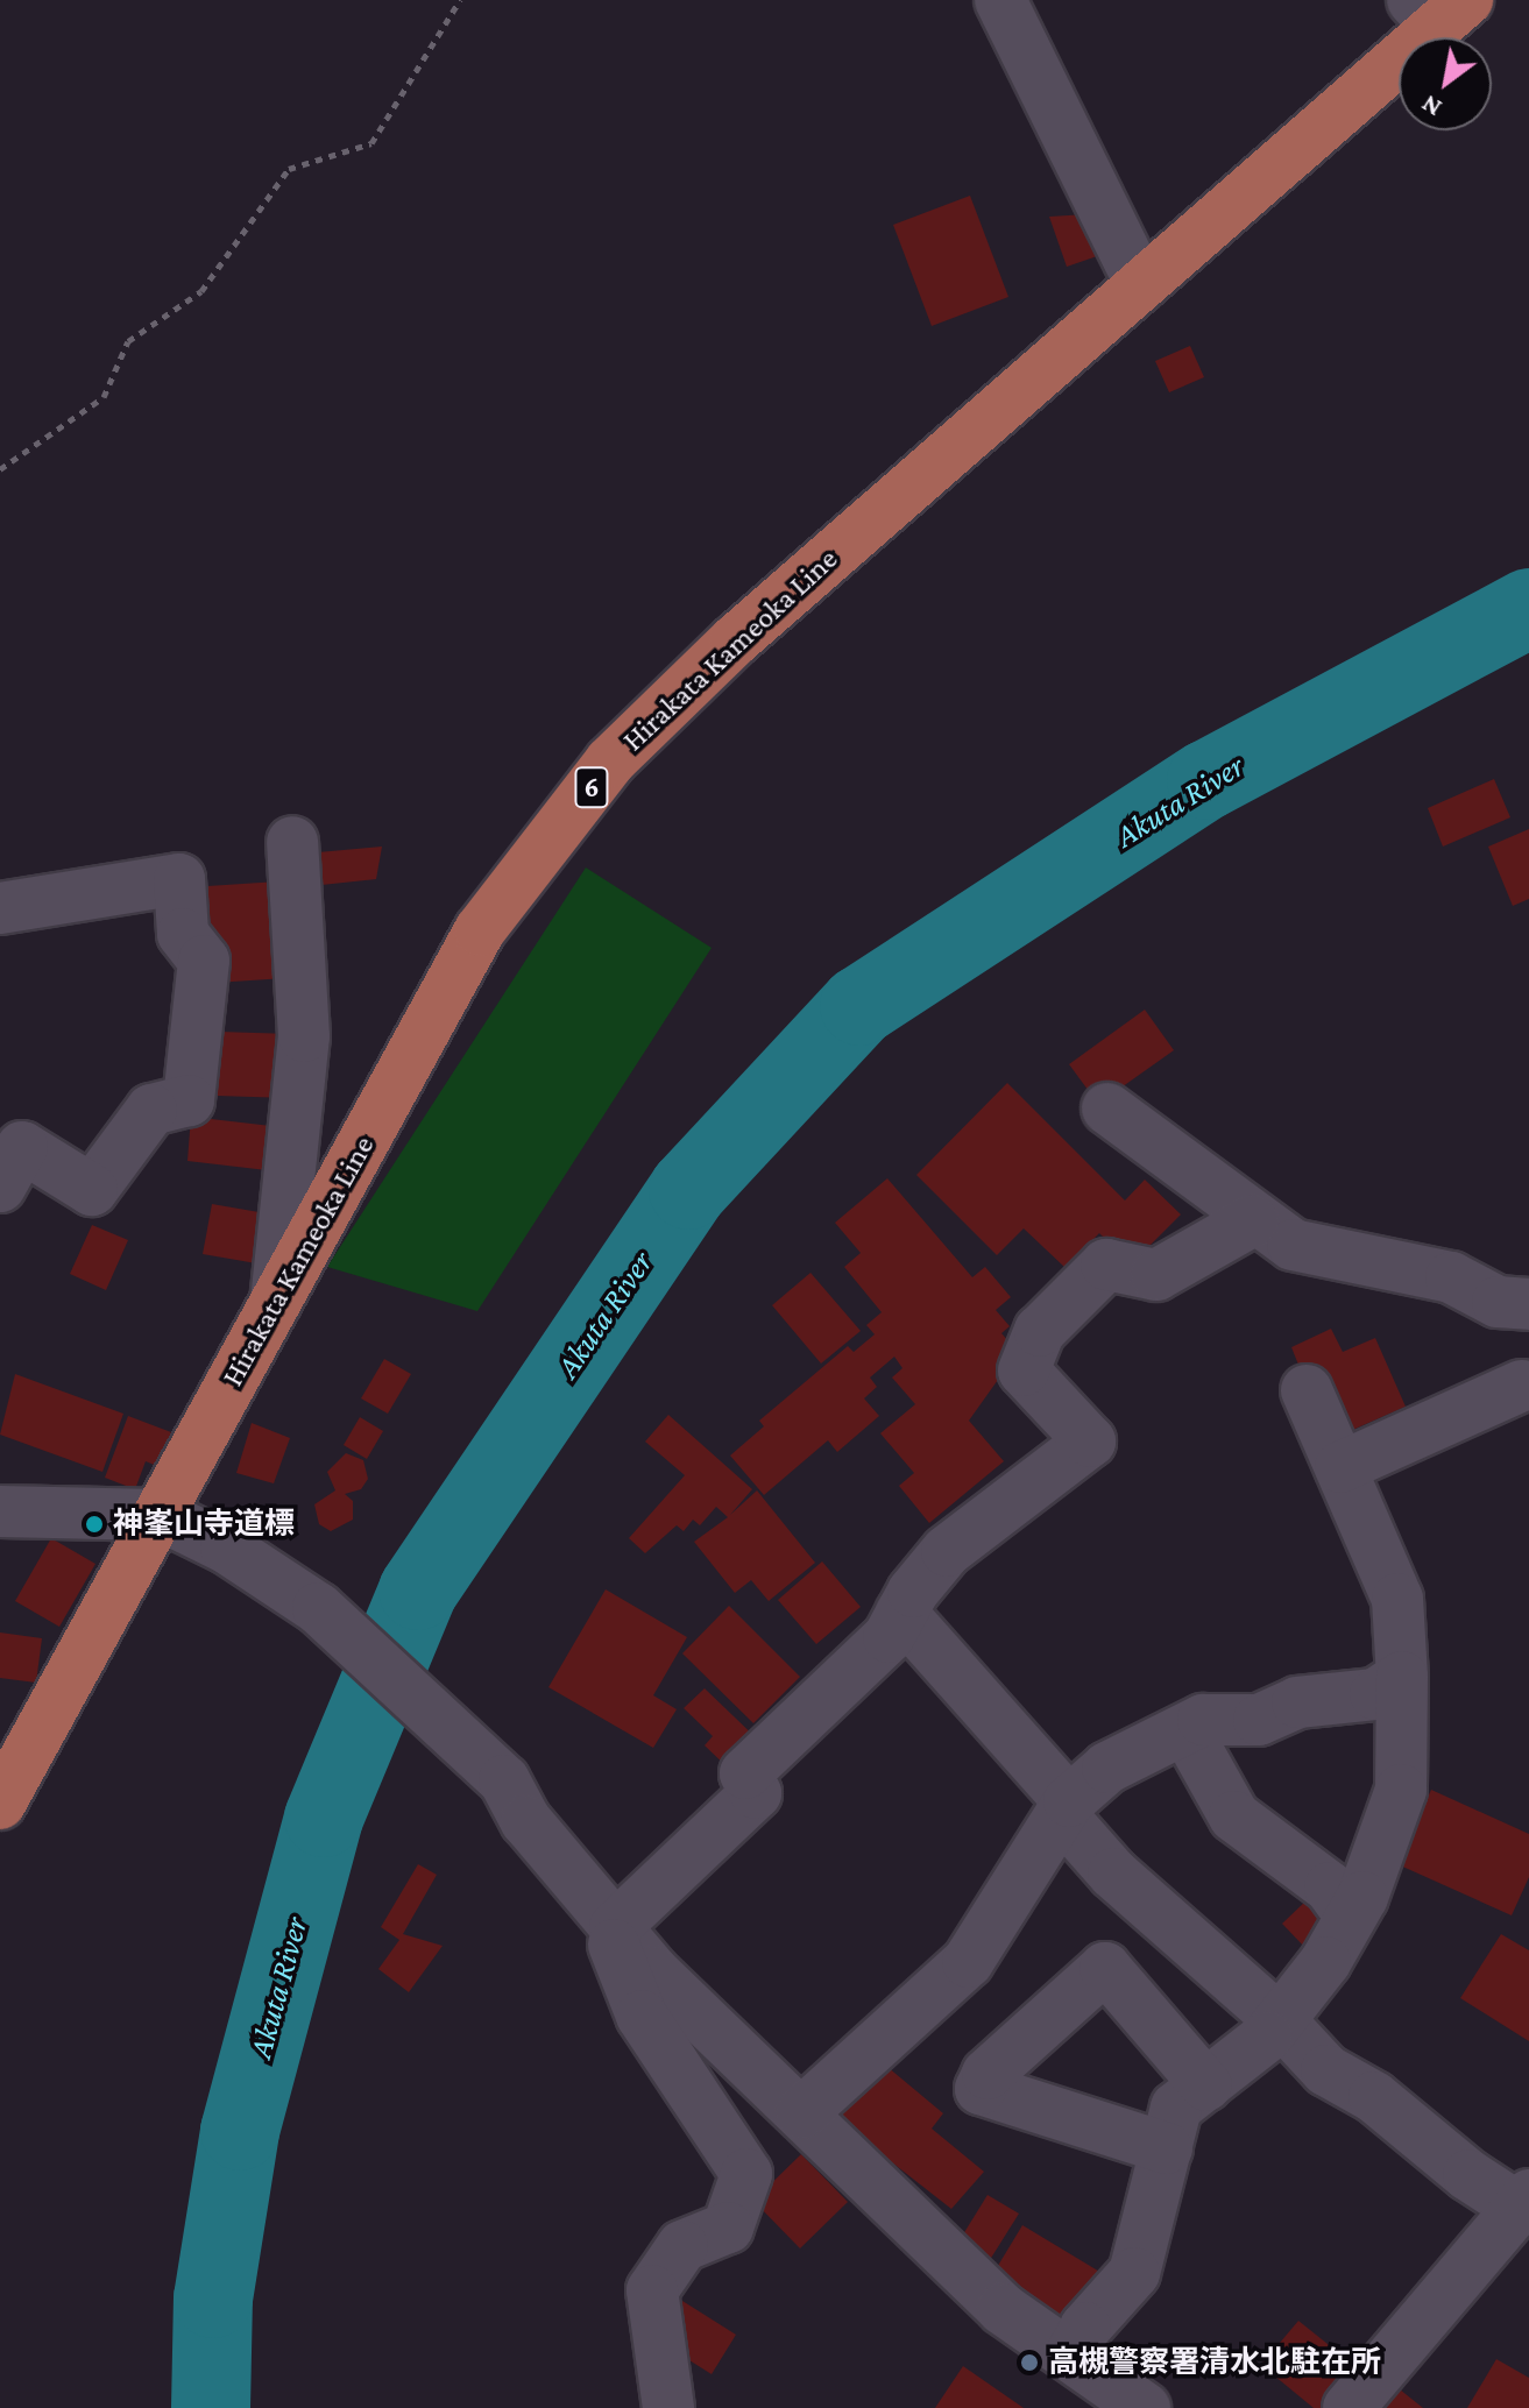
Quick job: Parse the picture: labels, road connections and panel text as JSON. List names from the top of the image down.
{
  "streets": {
    "main road": ["Hirakata Kameoka Line", "6"]
  },
  "water": ["Akuta River"],
  "places": ["神峯山寺道標", "高槻警察署清水北駐在所"],
  "north": "bottom left"
}
